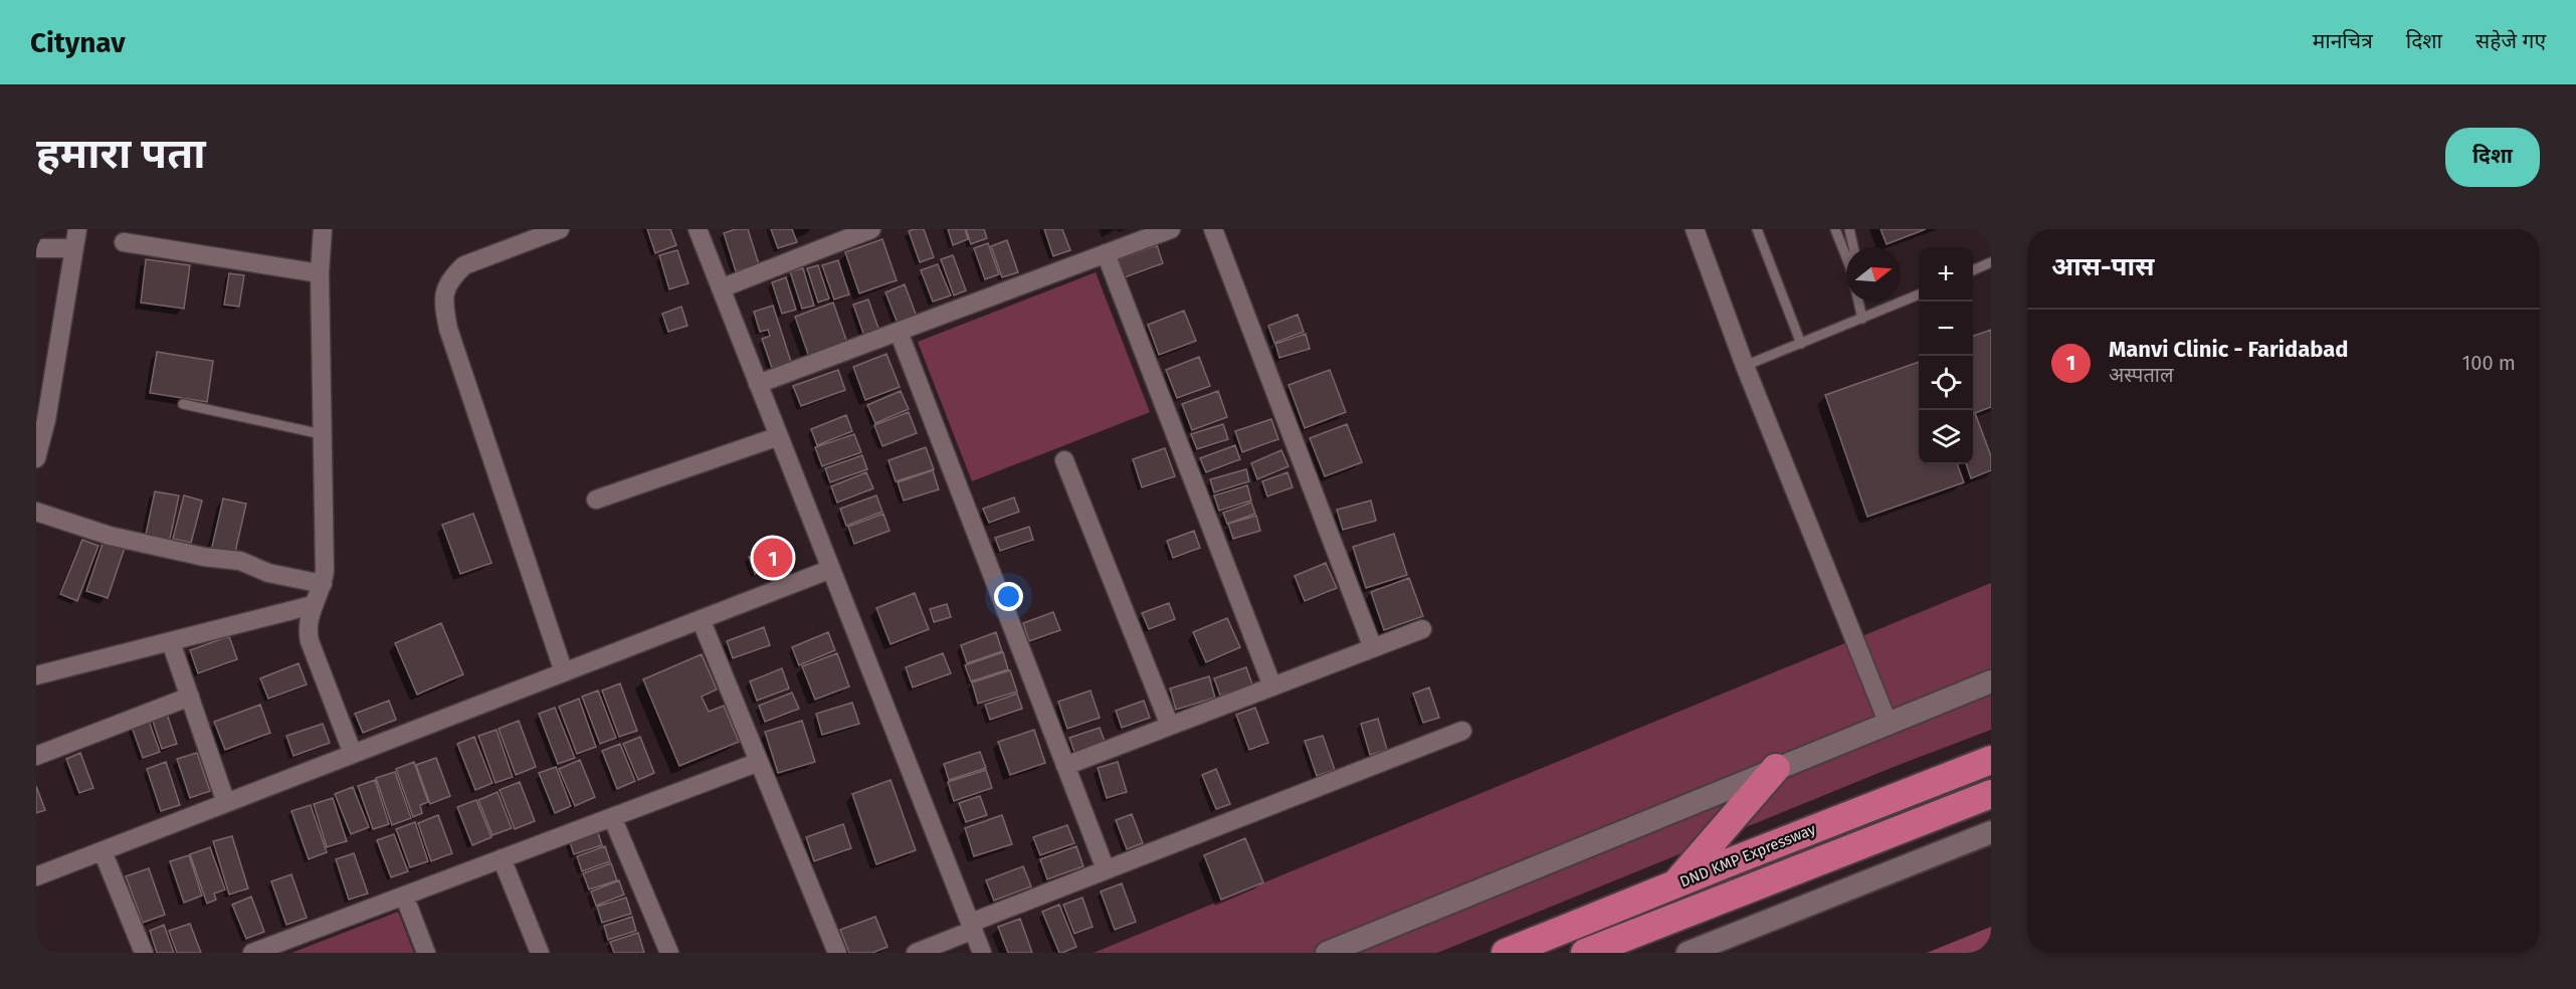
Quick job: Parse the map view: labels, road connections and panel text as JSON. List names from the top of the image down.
{
  "streets": {
    "highway": ["DND KMP Expressway"]
  },
  "north": "right",
  "page": {
    "header": "Citynav",
    "nav": ["मानचित्र", "दिशा", "सहेजे गए"],
    "buttons": "दिशा",
    "title": "हमारा पता",
    "heading": "आस-पास",
    "map_buttons": ["+", "−"],
    "list": [
      {
        "mark": "1",
        "name": "Manvi Clinic - Faridabad",
        "note": "अस्पताल",
        "value": "100 m"
      }
    ],
    "pins": "1"
  }
}
